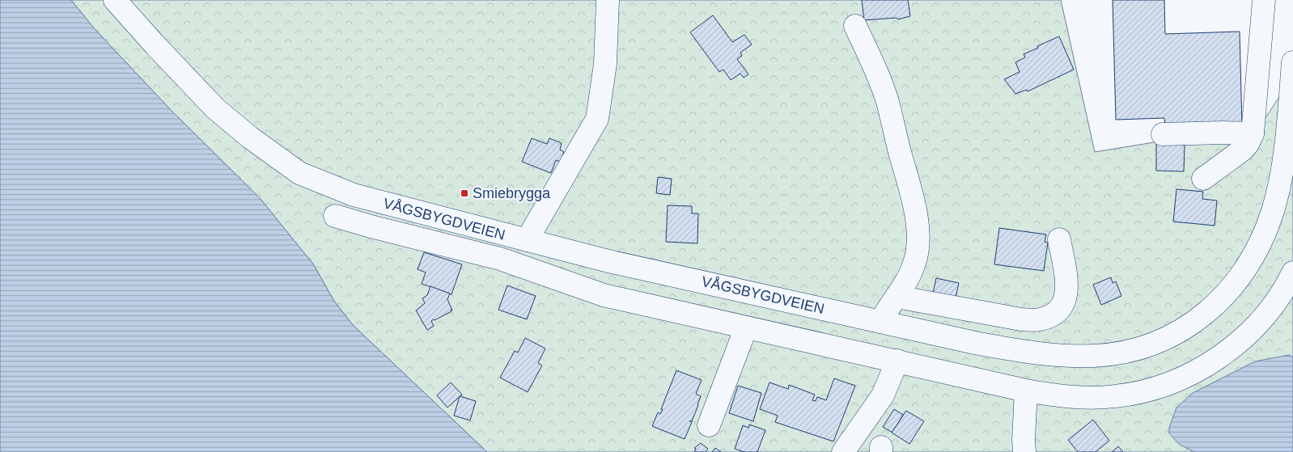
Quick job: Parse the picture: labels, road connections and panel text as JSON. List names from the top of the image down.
{
  "streets": {
    "main road": ["VÅGSBYGDVEIEN"]
  },
  "places": {
    "transit": ["Smiebrygga"]
  }
}
